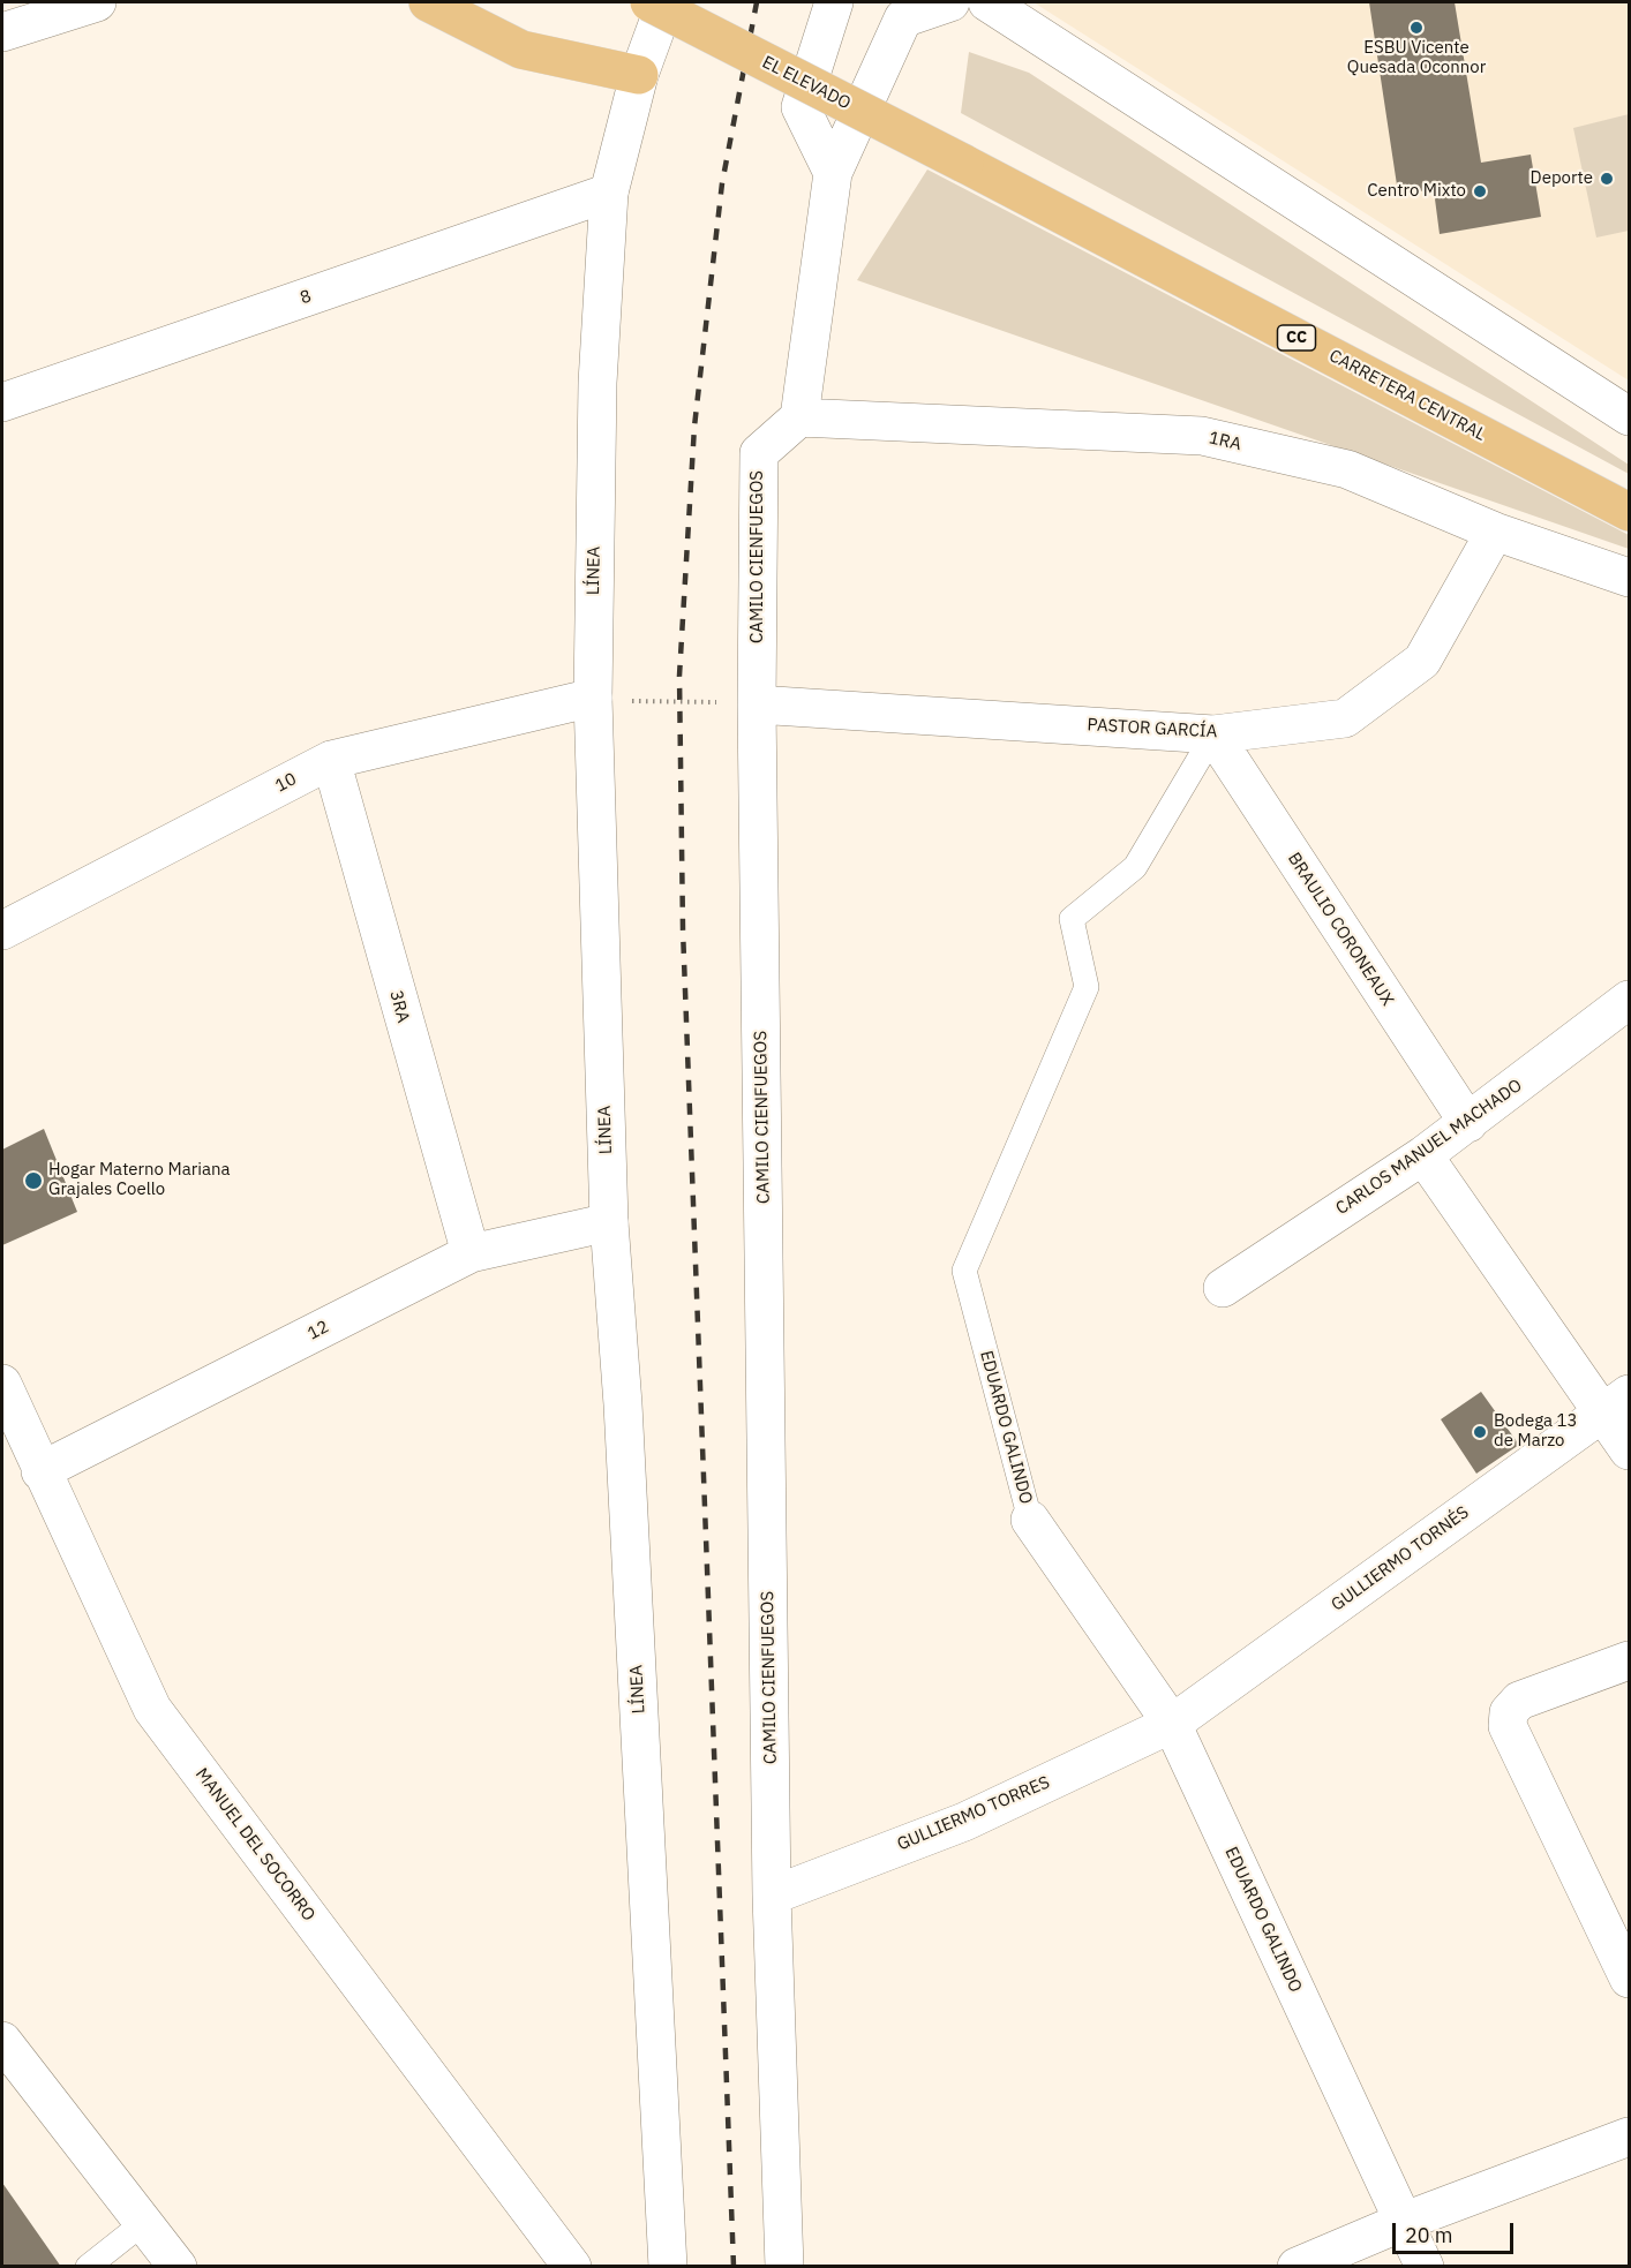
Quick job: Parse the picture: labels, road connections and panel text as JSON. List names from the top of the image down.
{
  "streets": {
    "highway": ["EL ELEVADO", "CC", "CARRETERA CENTRAL"],
    "street": [
      "8",
      "1RA",
      "CAMILO CIENFUEGOS",
      "LÍNEA",
      "PASTOR GARCÍA",
      "10",
      "BRAULIO CORONEAUX",
      "3RA",
      "CARLOS MANUEL MACHADO",
      "12",
      "EDUARDO GALINDO",
      "GULLIERMO TORNÉS",
      "GULLIERMO TORRES",
      "MANUEL DEL SOCORRO"
    ]
  },
  "crossings": [
    ["EL ELEVADO", "CARRETERA CENTRAL"],
    ["8", "LÍNEA"],
    ["1RA", "CAMILO CIENFUEGOS"],
    ["1RA", "PASTOR GARCÍA"],
    ["CAMILO CIENFUEGOS", "PASTOR GARCÍA"],
    ["CAMILO CIENFUEGOS", "GULLIERMO TORRES"],
    ["LÍNEA", "10"],
    ["LÍNEA", "12"],
    ["PASTOR GARCÍA", "BRAULIO CORONEAUX"],
    ["PASTOR GARCÍA", "EDUARDO GALINDO"],
    ["10", "3RA"],
    ["BRAULIO CORONEAUX", "CARLOS MANUEL MACHADO"],
    ["BRAULIO CORONEAUX", "EDUARDO GALINDO"],
    ["3RA", "12"],
    ["12", "MANUEL DEL SOCORRO"],
    ["EDUARDO GALINDO", "GULLIERMO TORNÉS"],
    ["EDUARDO GALINDO", "GULLIERMO TORRES"],
    ["GULLIERMO TORNÉS", "GULLIERMO TORRES"]
  ],
  "places": [
    "ESBU Vicente Quesada Oconnor",
    "Deporte",
    "Centro Mixto",
    "Hogar Materno Mariana Grajales Coello",
    "Bodega 13 de Marzo"
  ],
  "scale_bar": "20 m"
}
